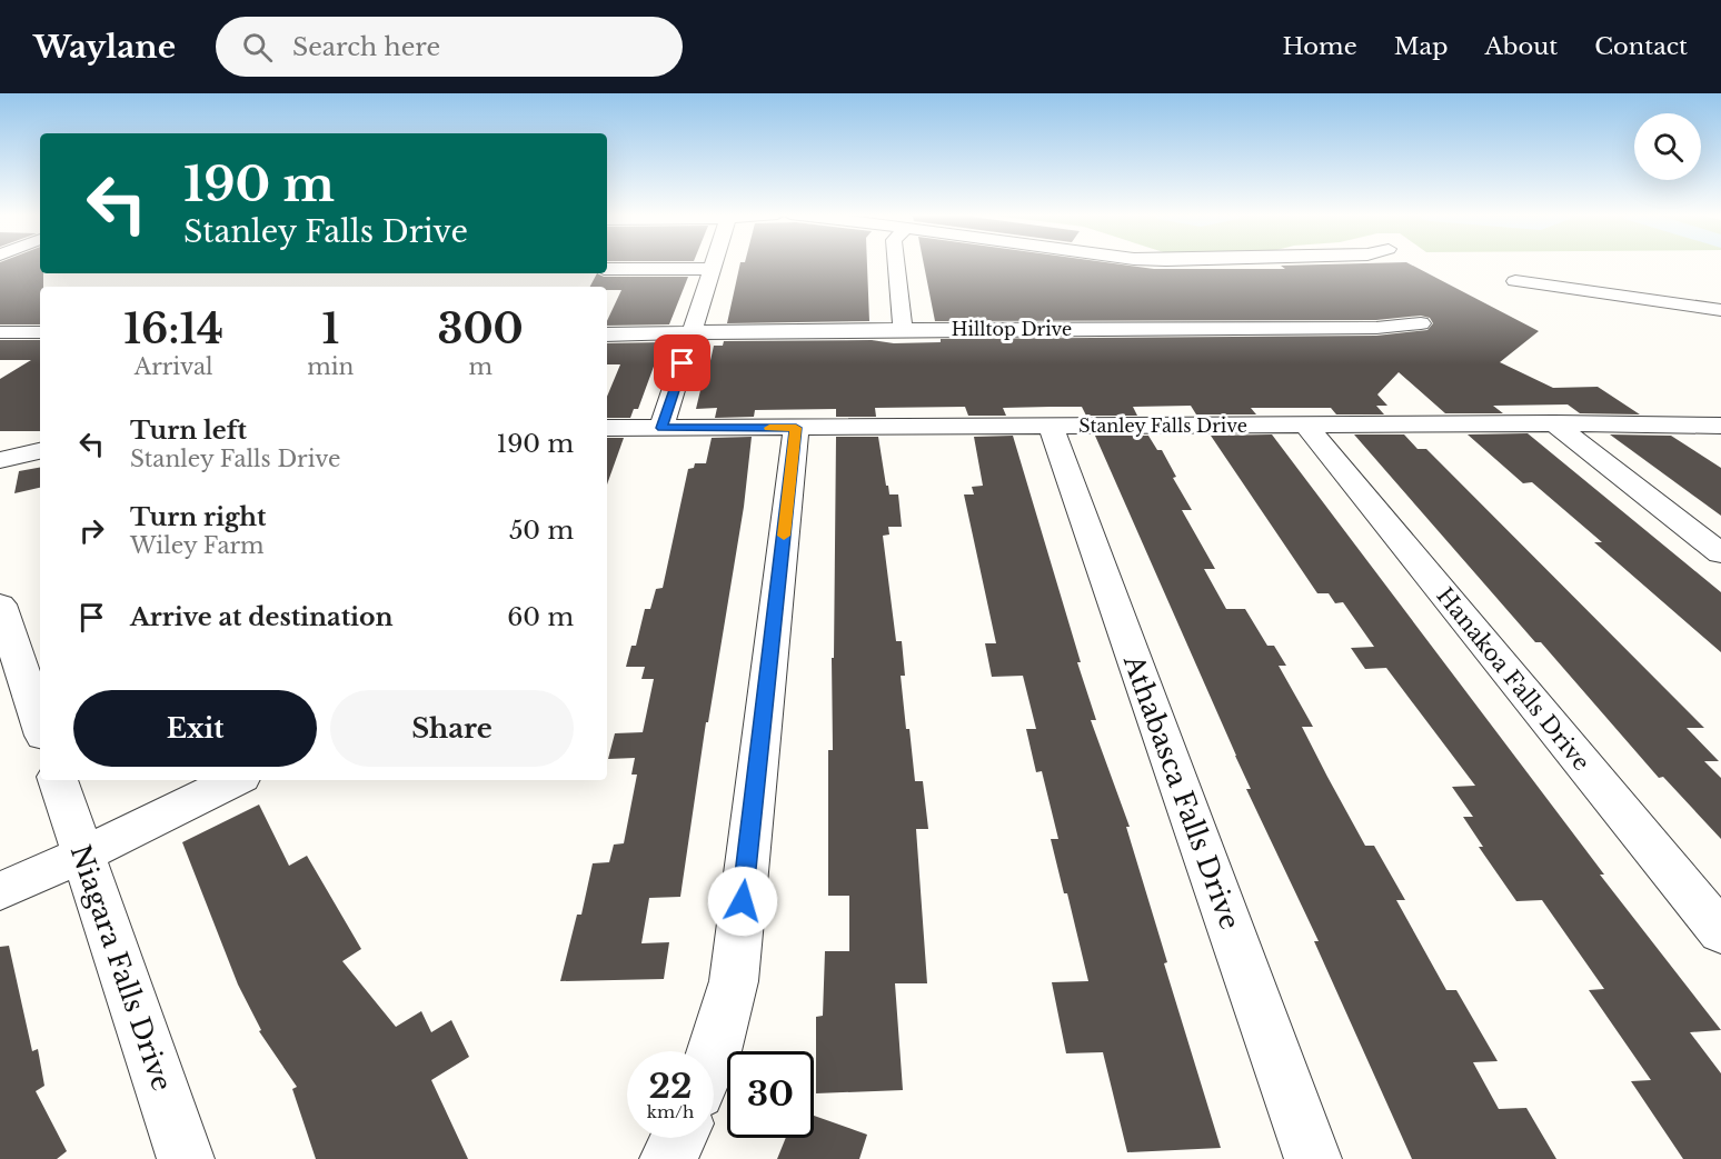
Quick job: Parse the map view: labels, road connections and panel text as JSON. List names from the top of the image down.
{
  "streets": {
    "street": [
      "Hilltop Drive",
      "Stanley Falls Drive",
      "Hanakoa Falls Drive",
      "Athabasca Falls Drive",
      "Niagara Falls Drive"
    ]
  },
  "crossings": [
    ["Stanley Falls Drive", "Hanakoa Falls Drive"],
    ["Stanley Falls Drive", "Athabasca Falls Drive"]
  ],
  "page": {
    "header": "Waylane",
    "search": "Search here",
    "nav": [
      "Home",
      "Map",
      "About",
      "Contact"
    ],
    "turn": ["190 m", "Stanley Falls Drive"],
    "eta": [
      "16:14",
      "Arrival",
      "1",
      "min",
      "300",
      "m"
    ],
    "list": [
      {
        "name": "Turn left",
        "note": "Stanley Falls Drive",
        "value": "190 m"
      },
      {
        "name": "Turn right",
        "note": "Wiley Farm",
        "value": "50 m"
      },
      {
        "name": "Arrive at destination",
        "value": "60 m"
      }
    ],
    "buttons": ["Exit", "Share"],
    "speed": "22 km/h",
    "limit": "30"
  }
}
